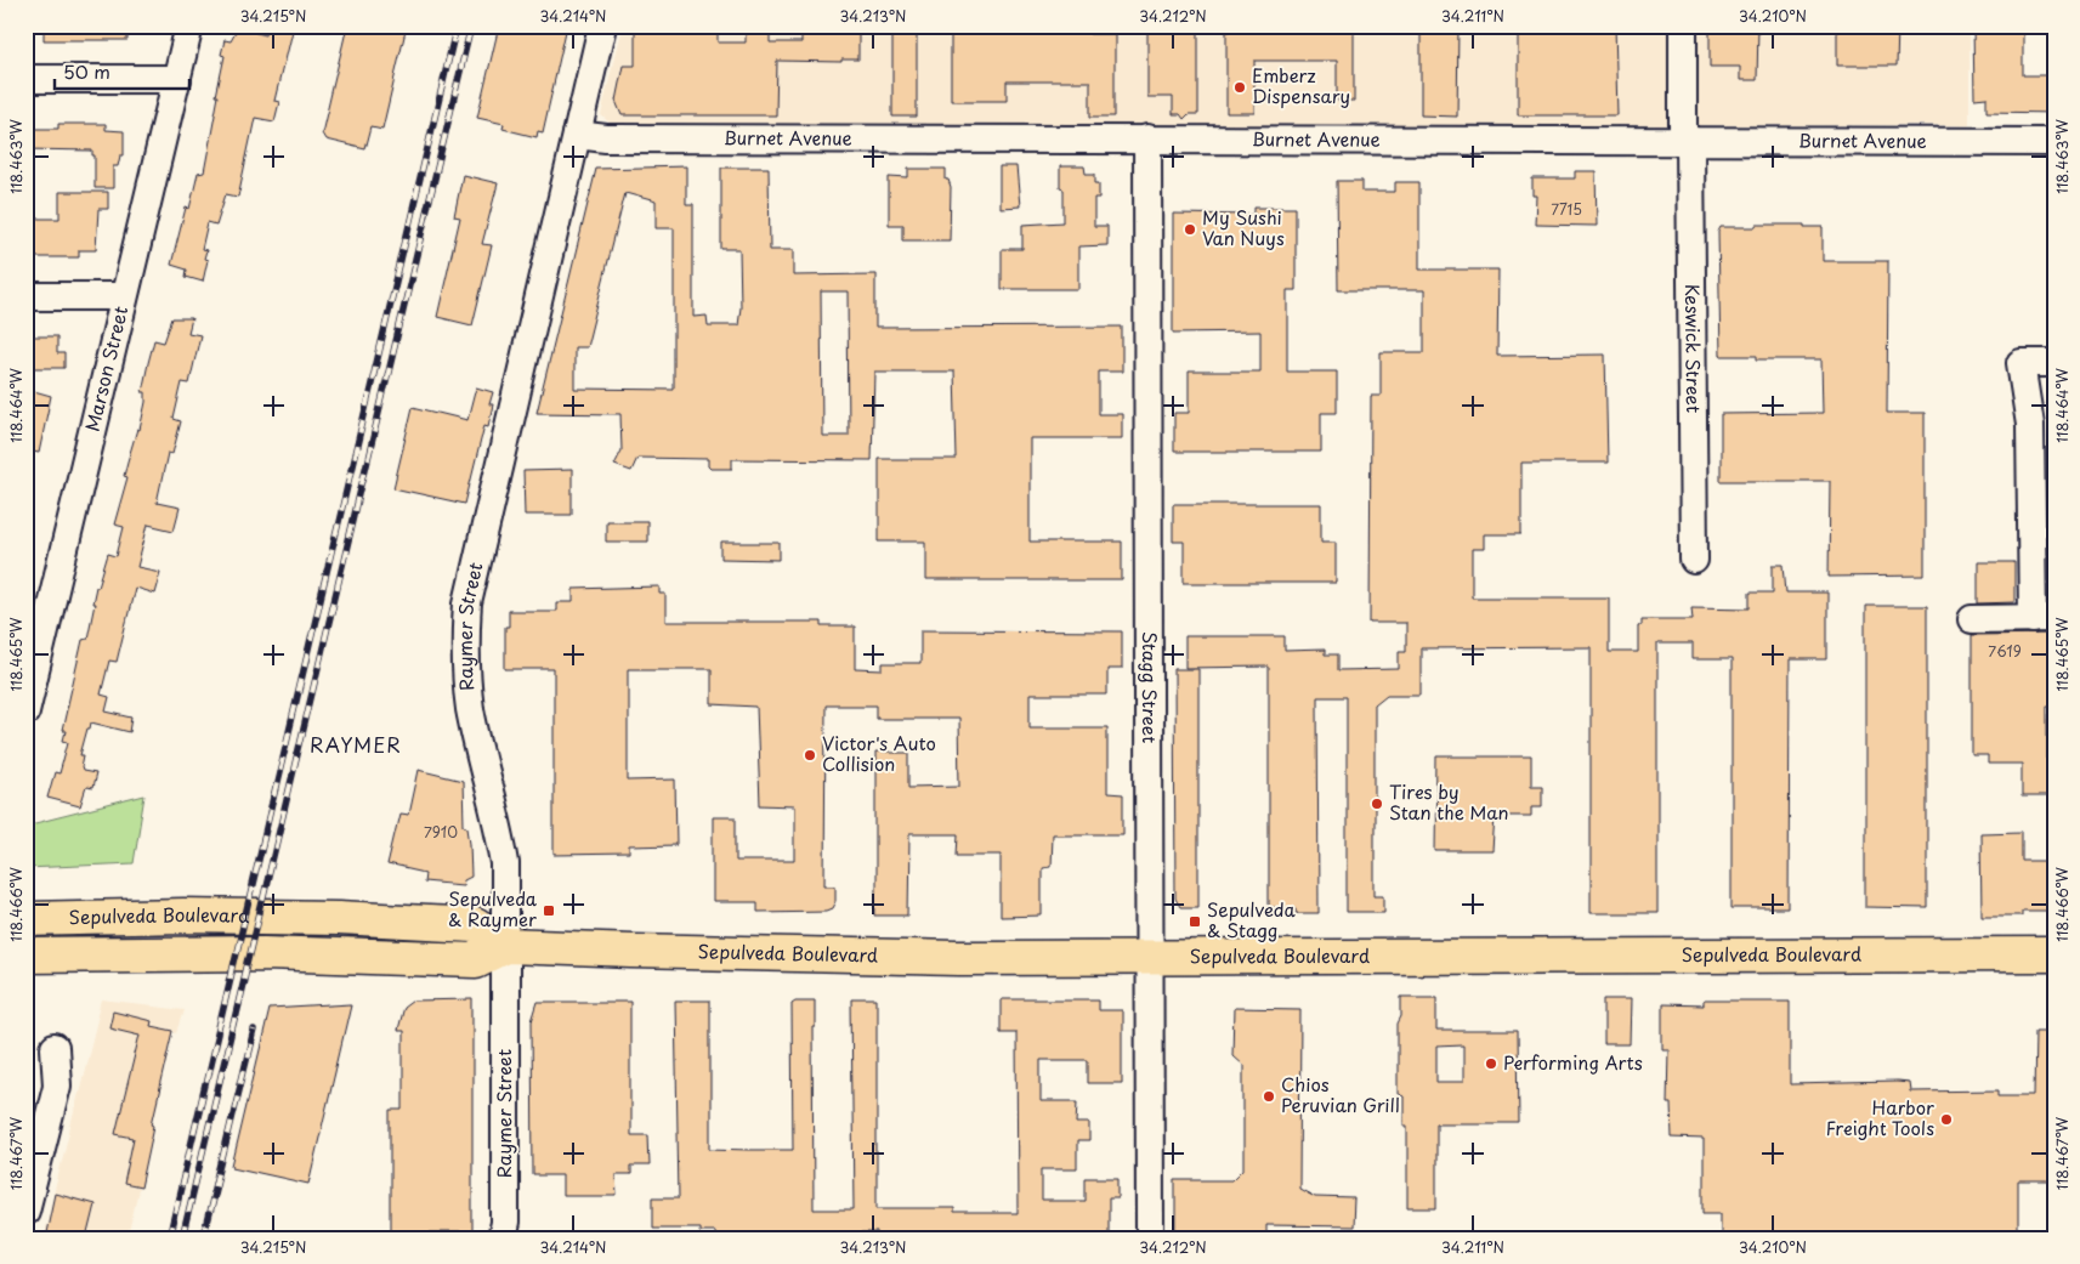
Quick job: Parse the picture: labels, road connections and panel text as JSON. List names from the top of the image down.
{
  "streets": {
    "main road": ["Sepulveda Boulevard"],
    "street": [
      "Burnet Avenue",
      "Keswick Street",
      "Marson Street",
      "Raymer Street",
      "Stagg Street"
    ]
  },
  "crossings": [
    ["Burnet Avenue", "Keswick Street"],
    ["Burnet Avenue", "Raymer Street"],
    ["Burnet Avenue", "Stagg Street"],
    ["Raymer Street", "Sepulveda Boulevard"],
    ["Stagg Street", "Sepulveda Boulevard"]
  ],
  "districts": ["RAYMER"],
  "places": {
    "other": [
      "Emberz Dispensary",
      "My Sushi Van Nuys",
      "Victor's Auto Collision",
      "Tires by Stan the Man",
      "Performing Arts",
      "Chios Peruvian Grill",
      "Harbor Freight Tools"
    ],
    "transit": ["Sepulveda & Raymer", "Sepulveda & Stagg"]
  },
  "house_numbers": ["7715", "7619", "7910"],
  "scale_bar": "50 m",
  "coordinates": [
    "34.215°N",
    "34.214°N",
    "34.213°N",
    "34.212°N",
    "34.211°N",
    "34.210°N",
    "118.463°W",
    "118.464°W",
    "118.465°W",
    "118.466°W",
    "118.467°W"
  ]
}
